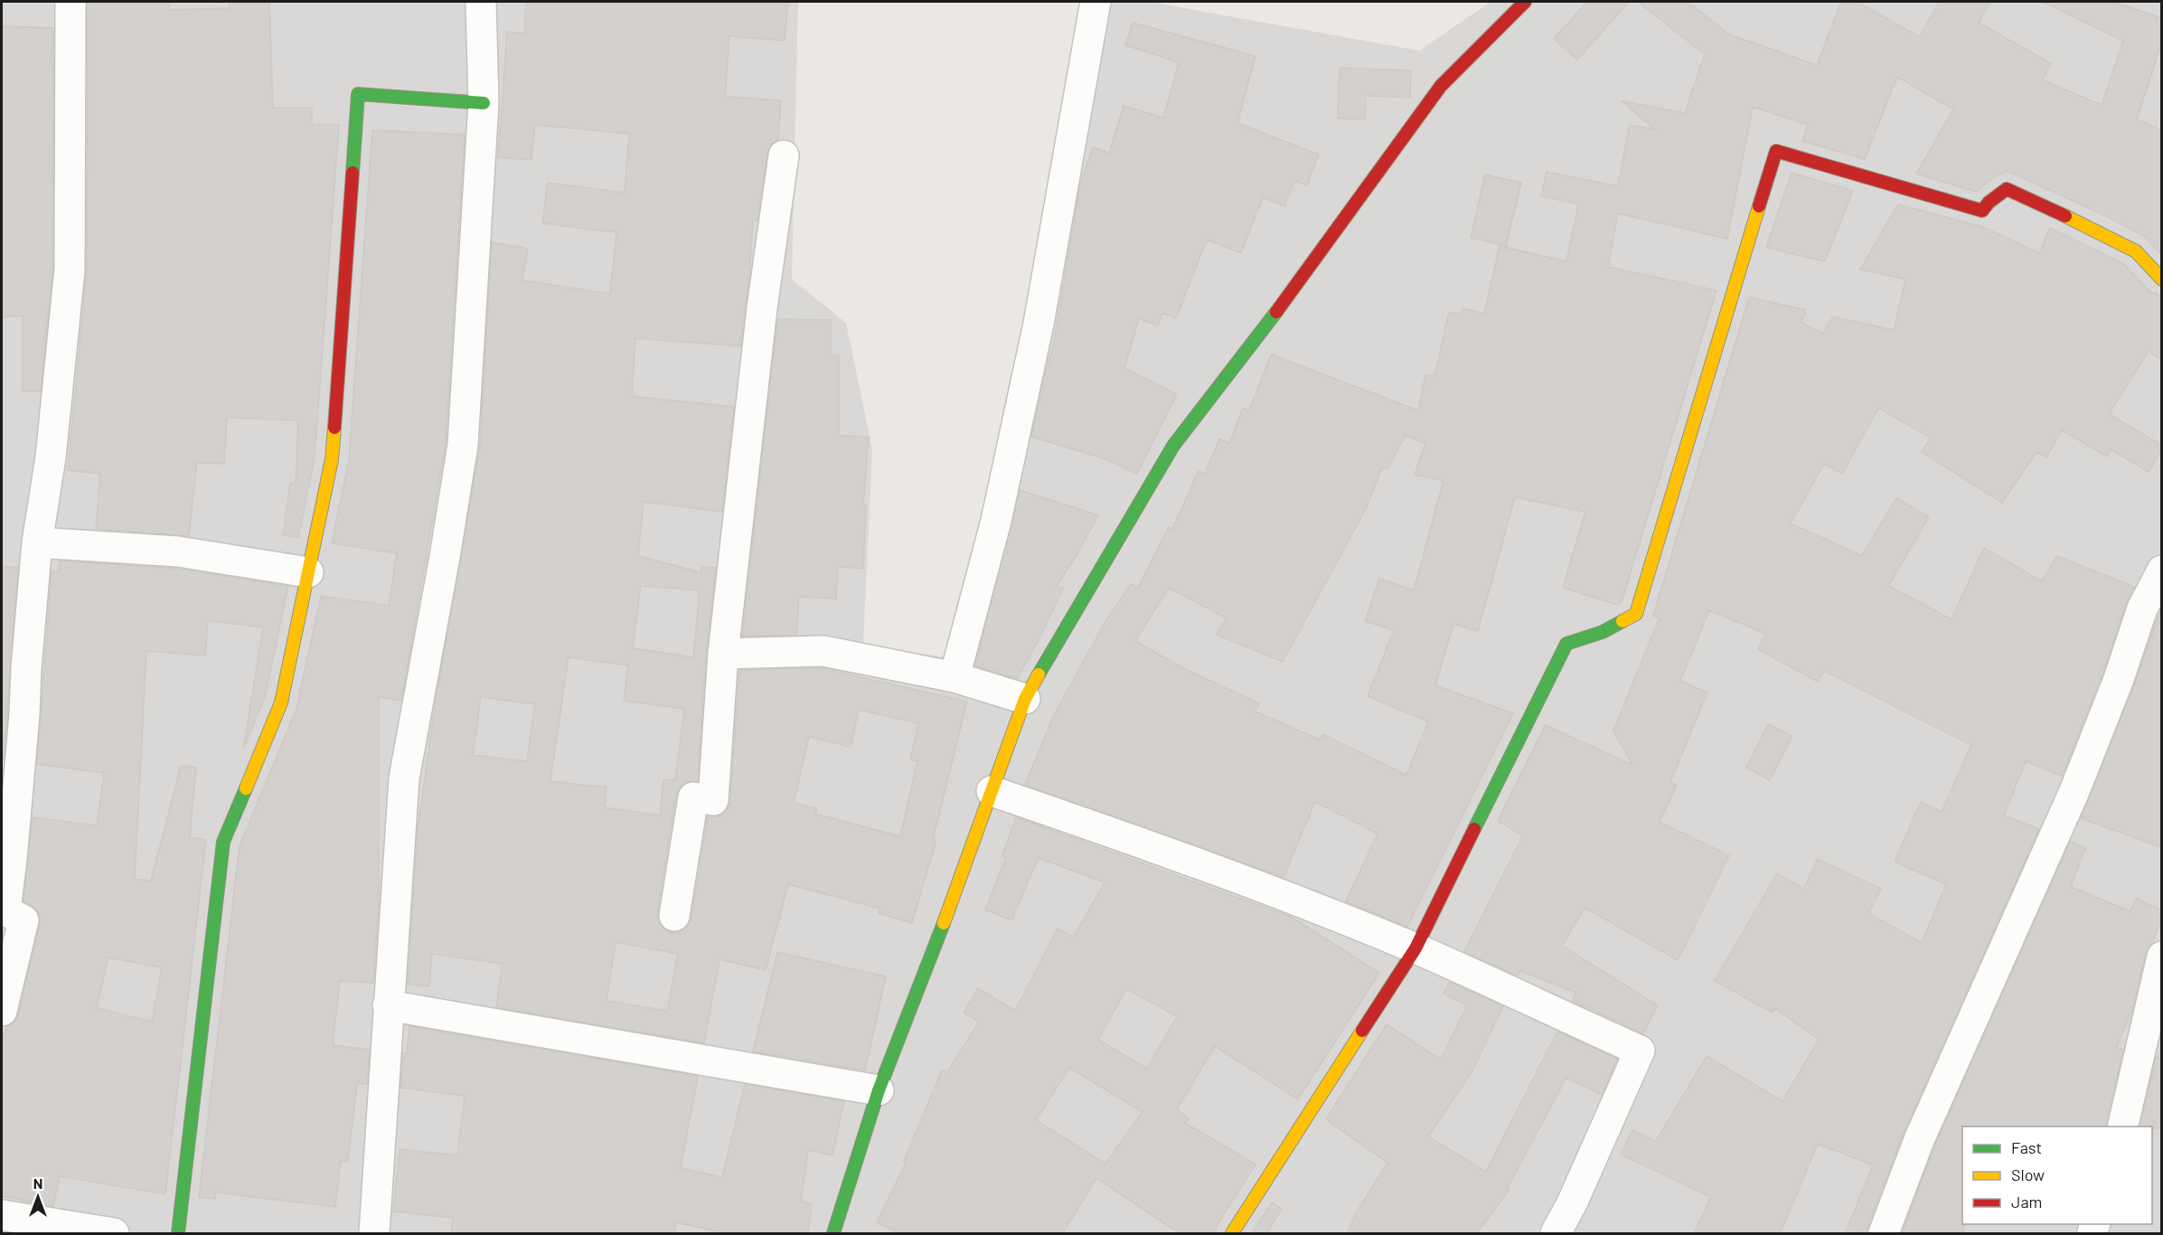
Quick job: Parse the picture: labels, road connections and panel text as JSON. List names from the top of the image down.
{
  "legend": ["Fast", "Slow", "Jam"],
  "north": "top"
}
